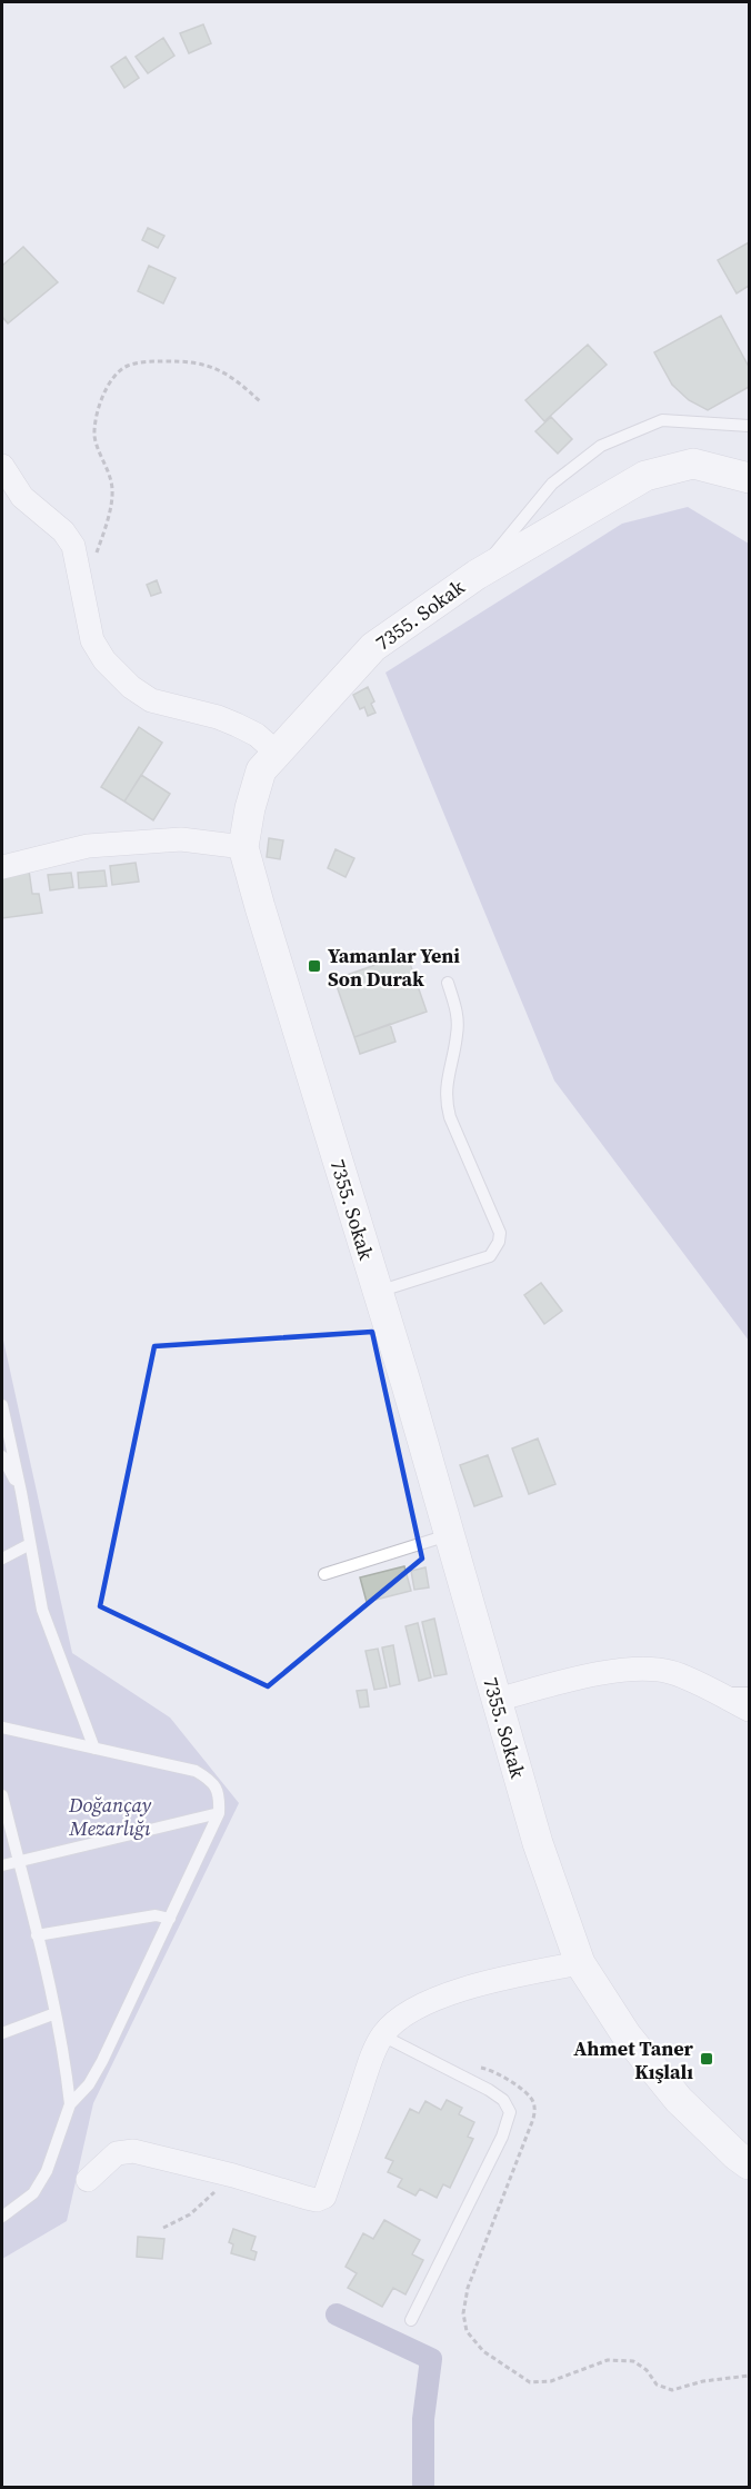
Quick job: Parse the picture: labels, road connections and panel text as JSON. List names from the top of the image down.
{
  "streets": {
    "street": ["7355. Sokak"]
  },
  "parks": ["Doğançay Mezarlığı"],
  "places": {
    "transit": ["Yamanlar Yeni Son Durak", "Ahmet Taner Kışlalı"]
  }
}
